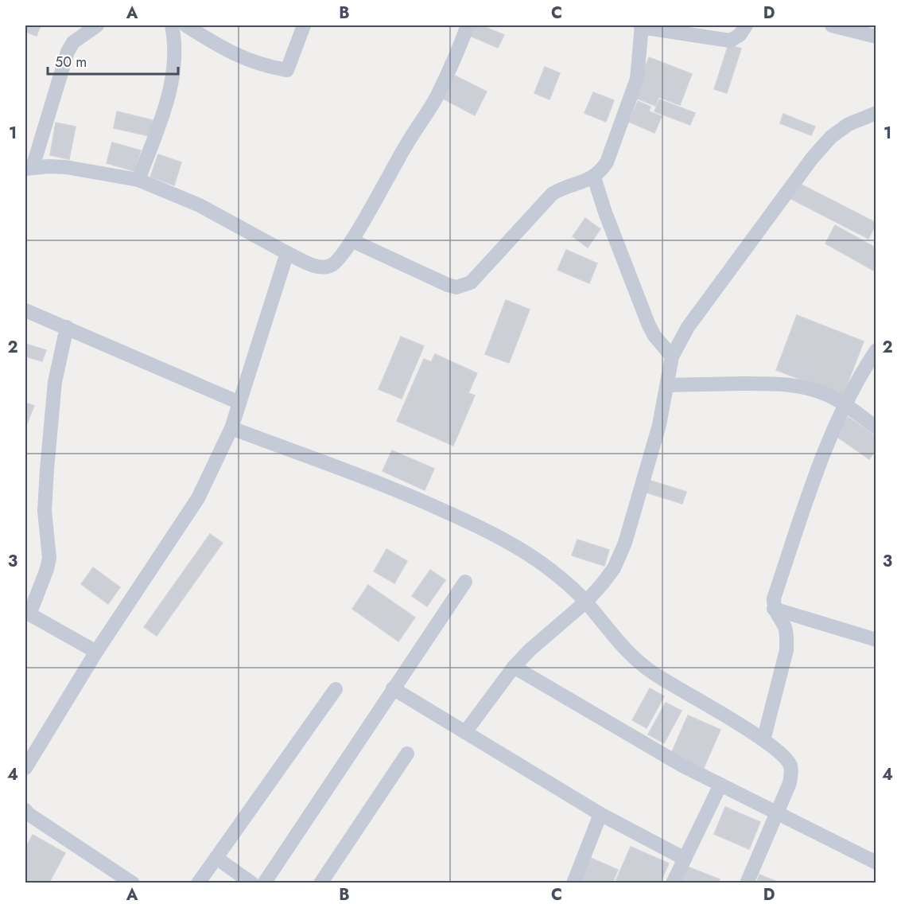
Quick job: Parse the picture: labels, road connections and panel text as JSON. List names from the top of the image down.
{
  "scale_bar": "50 m",
  "grid": {
    "columns": [
      "A",
      "B",
      "C",
      "D"
    ],
    "rows": [
      "1",
      "2",
      "3",
      "4"
    ]
  }
}
